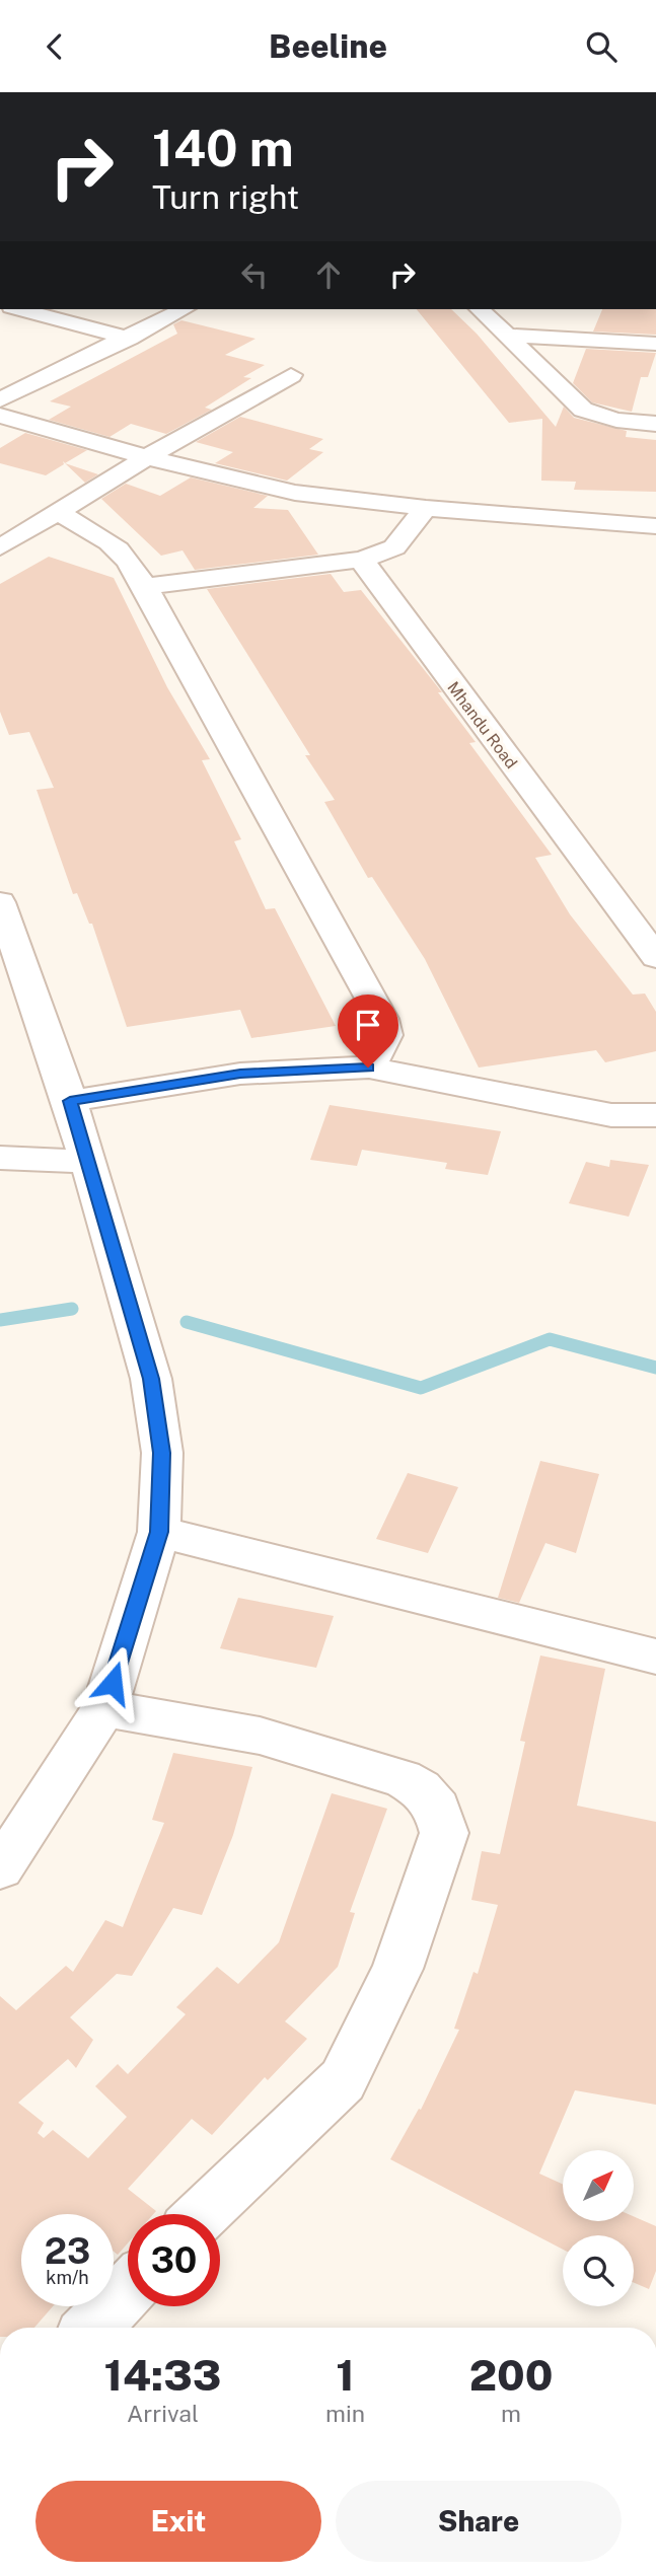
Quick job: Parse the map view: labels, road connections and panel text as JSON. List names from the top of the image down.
{
  "streets": {
    "street": ["Mhandu Road"]
  },
  "north": "top right",
  "page": {
    "header": "Beeline",
    "turn": ["140 m", "Turn right"],
    "speed": "23 km/h",
    "limit": "30",
    "eta": [
      "14:33",
      "Arrival",
      "1",
      "min",
      "200",
      "m"
    ],
    "buttons": ["Exit", "Share"]
  }
}
